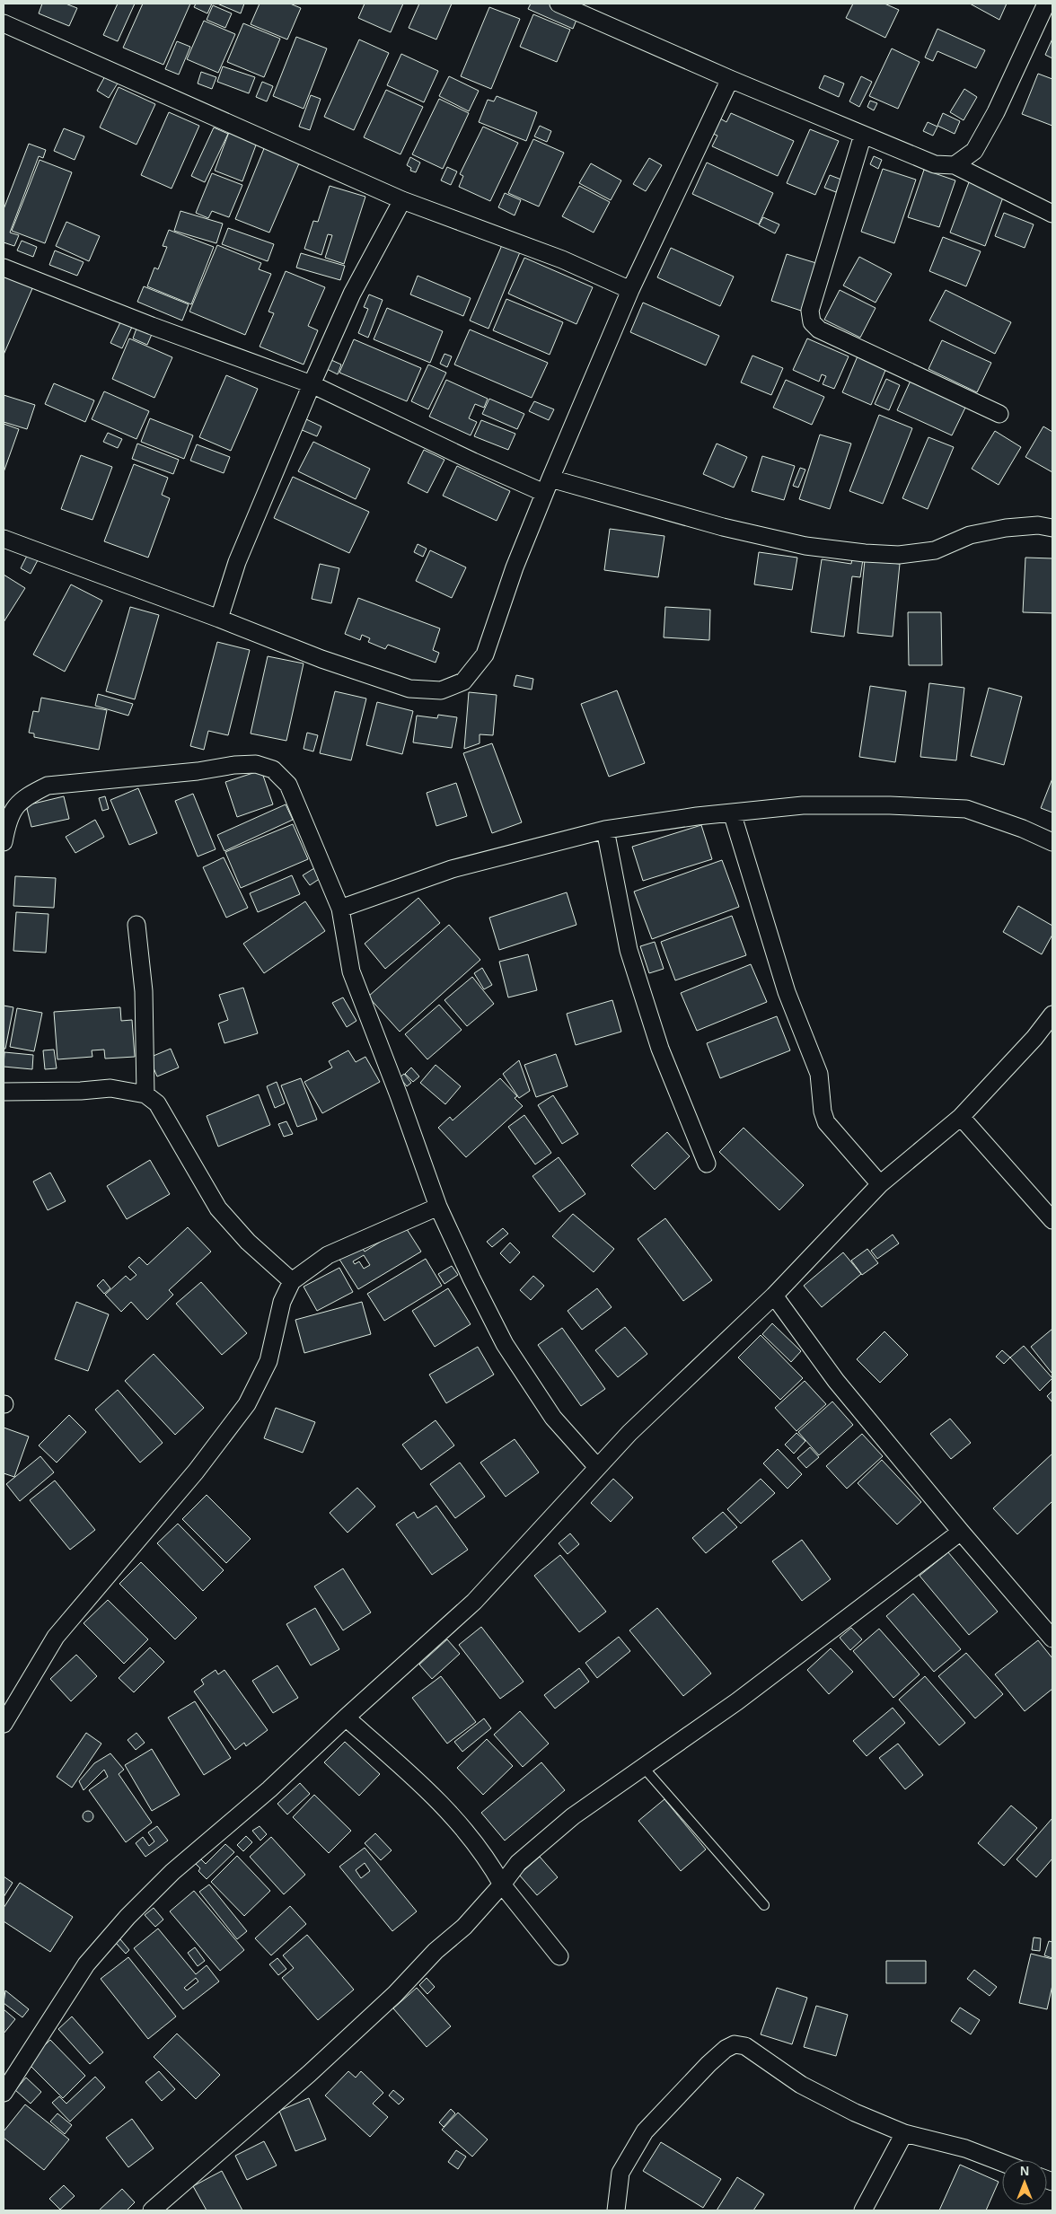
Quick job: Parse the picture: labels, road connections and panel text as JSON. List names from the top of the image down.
{
  "north": "top"
}
